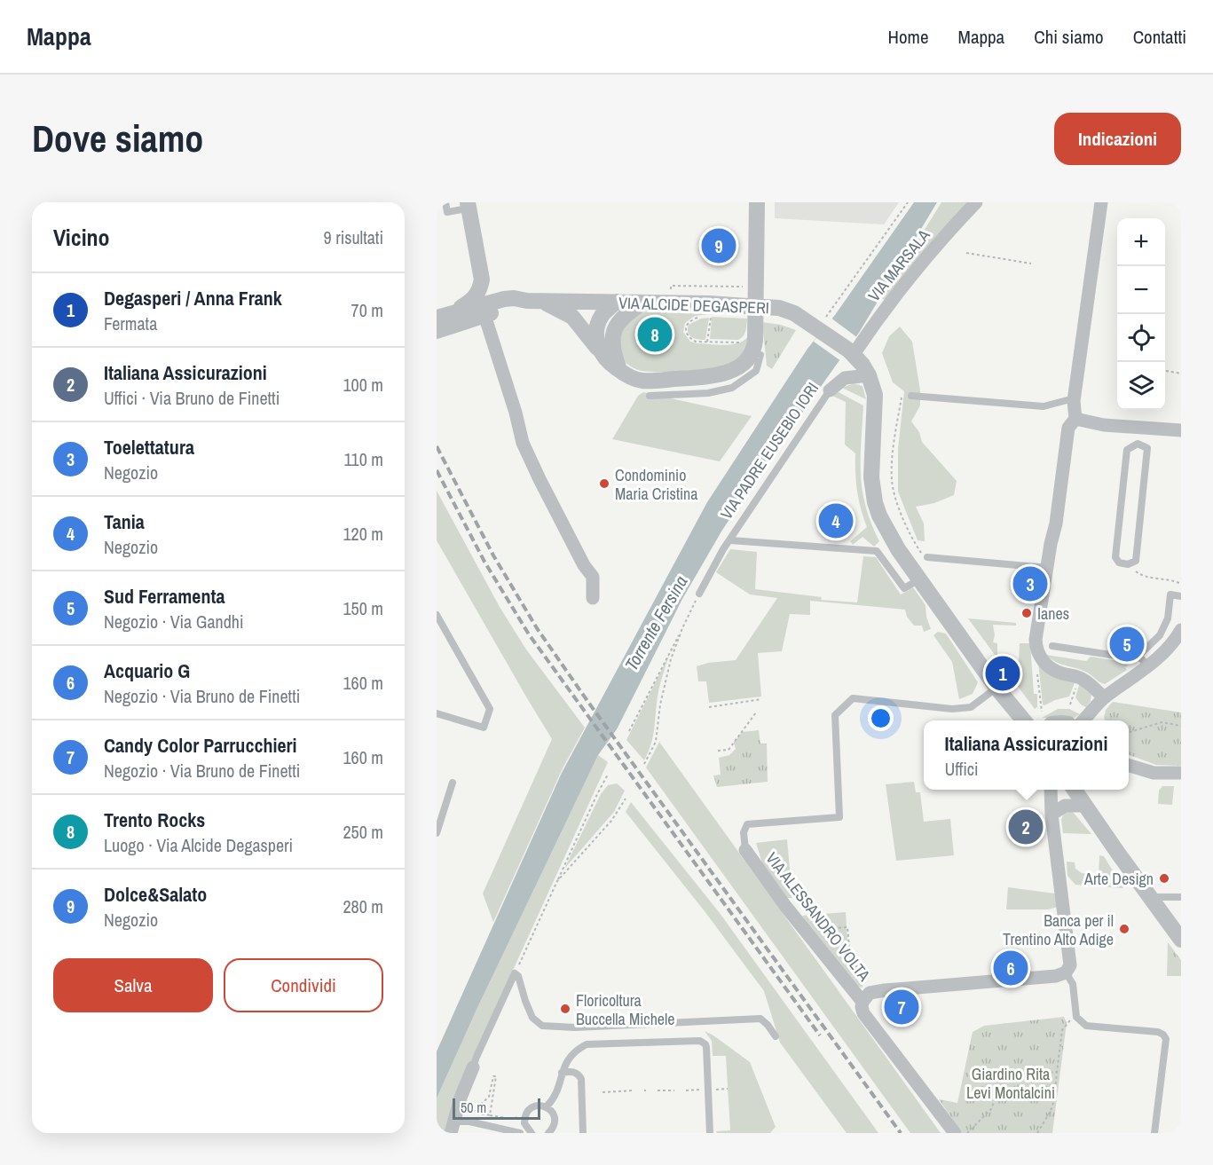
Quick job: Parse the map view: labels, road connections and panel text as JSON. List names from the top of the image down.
{
  "streets": {
    "street": [
      "VIA MARSALA",
      "VIA ALCIDE DEGASPERI",
      "VIA PADRE EUSEBIO IORI",
      "VIA ALESSANDRO VOLTA"
    ]
  },
  "crossings": [
    ["VIA MARSALA", "VIA ALCIDE DEGASPERI"],
    ["VIA ALCIDE DEGASPERI", "VIA PADRE EUSEBIO IORI"]
  ],
  "water": ["Torrente Fersina"],
  "parks": ["Giardino Rita Levi Montalcini"],
  "places": [
    "Condominio Maria Cristina",
    "Ianes",
    "Arte Design",
    "Banca per il Trentino Alto Adige",
    "Floricoltura Buccella Michele"
  ],
  "scale_bar": "50 m",
  "page": {
    "header": "Mappa",
    "nav": [
      "Home",
      "Mappa",
      "Chi siamo",
      "Contatti"
    ],
    "buttons": [
      "Indicazioni",
      ["Salva", "Condividi"]
    ],
    "title": "Dove siamo",
    "heading": ["Vicino", "9 risultati"],
    "map_buttons": ["+", "−"],
    "pins": [
      "9",
      "8",
      "4",
      "3",
      "5",
      "1",
      "2",
      "6",
      "7"
    ],
    "list": [
      {
        "mark": "1",
        "name": "Degasperi / Anna Frank",
        "note": "Fermata",
        "value": "70 m"
      },
      {
        "mark": "2",
        "name": "Italiana Assicurazioni",
        "note": "Uffici · Via Bruno de Finetti",
        "value": "100 m"
      },
      {
        "mark": "3",
        "name": "Toelettatura",
        "note": "Negozio",
        "value": "110 m"
      },
      {
        "mark": "4",
        "name": "Tania",
        "note": "Negozio",
        "value": "120 m"
      },
      {
        "mark": "5",
        "name": "Sud Ferramenta",
        "note": "Negozio · Via Gandhi",
        "value": "150 m"
      },
      {
        "mark": "6",
        "name": "Acquario G",
        "note": "Negozio · Via Bruno de Finetti",
        "value": "160 m"
      },
      {
        "mark": "7",
        "name": "Candy Color Parrucchieri",
        "note": "Negozio · Via Bruno de Finetti",
        "value": "160 m"
      },
      {
        "mark": "8",
        "name": "Trento Rocks",
        "note": "Luogo · Via Alcide Degasperi",
        "value": "250 m"
      },
      {
        "mark": "9",
        "name": "Dolce&Salato",
        "note": "Negozio",
        "value": "280 m"
      }
    ],
    "popup": ["Italiana Assicurazioni", "Uffici"],
    "scale": "50 m"
  }
}
